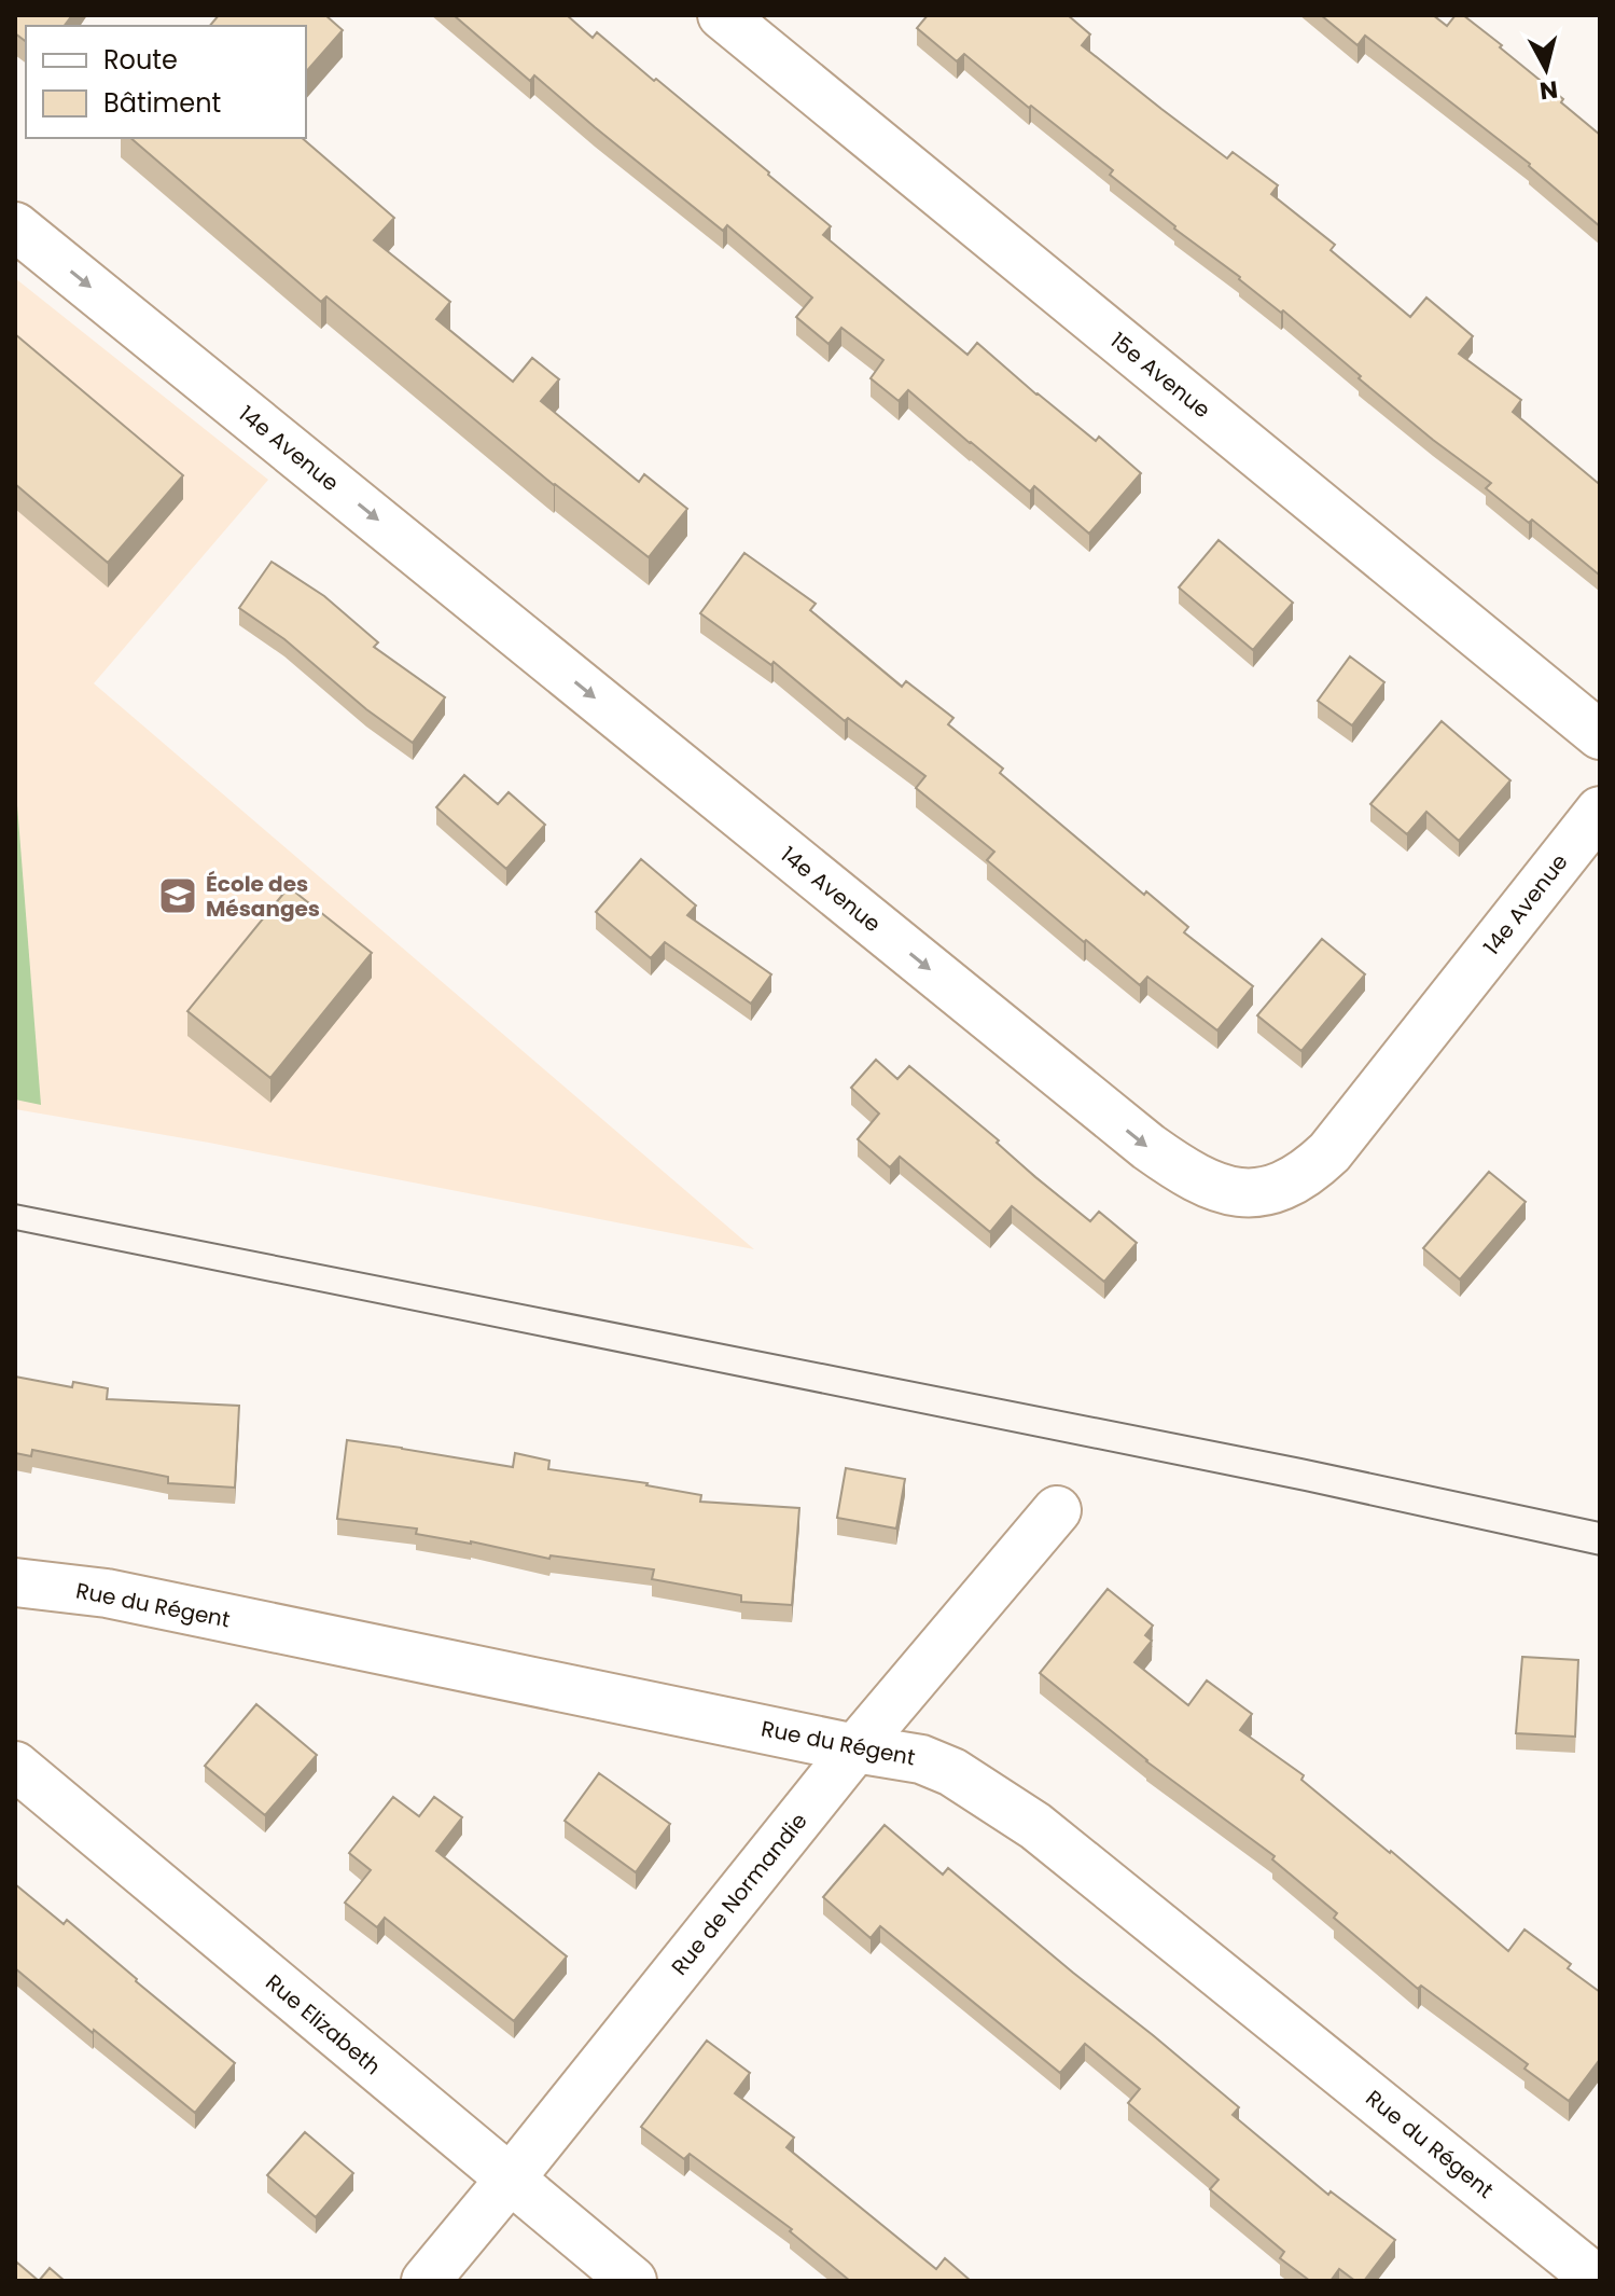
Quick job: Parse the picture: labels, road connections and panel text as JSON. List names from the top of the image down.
{
  "streets": {
    "street": [
      "15e Avenue",
      "14e Avenue",
      "Rue du Régent",
      "Rue de Normandie",
      "Rue Elizabeth"
    ]
  },
  "crossings": [
    ["Rue du Régent", "Rue de Normandie"],
    ["Rue de Normandie", "Rue Elizabeth"]
  ],
  "one_way": ["14e Avenue"],
  "places": {
    "school or university": ["École des Mésanges"]
  },
  "legend": ["Route", "Bâtiment"],
  "north": "bottom"
}
